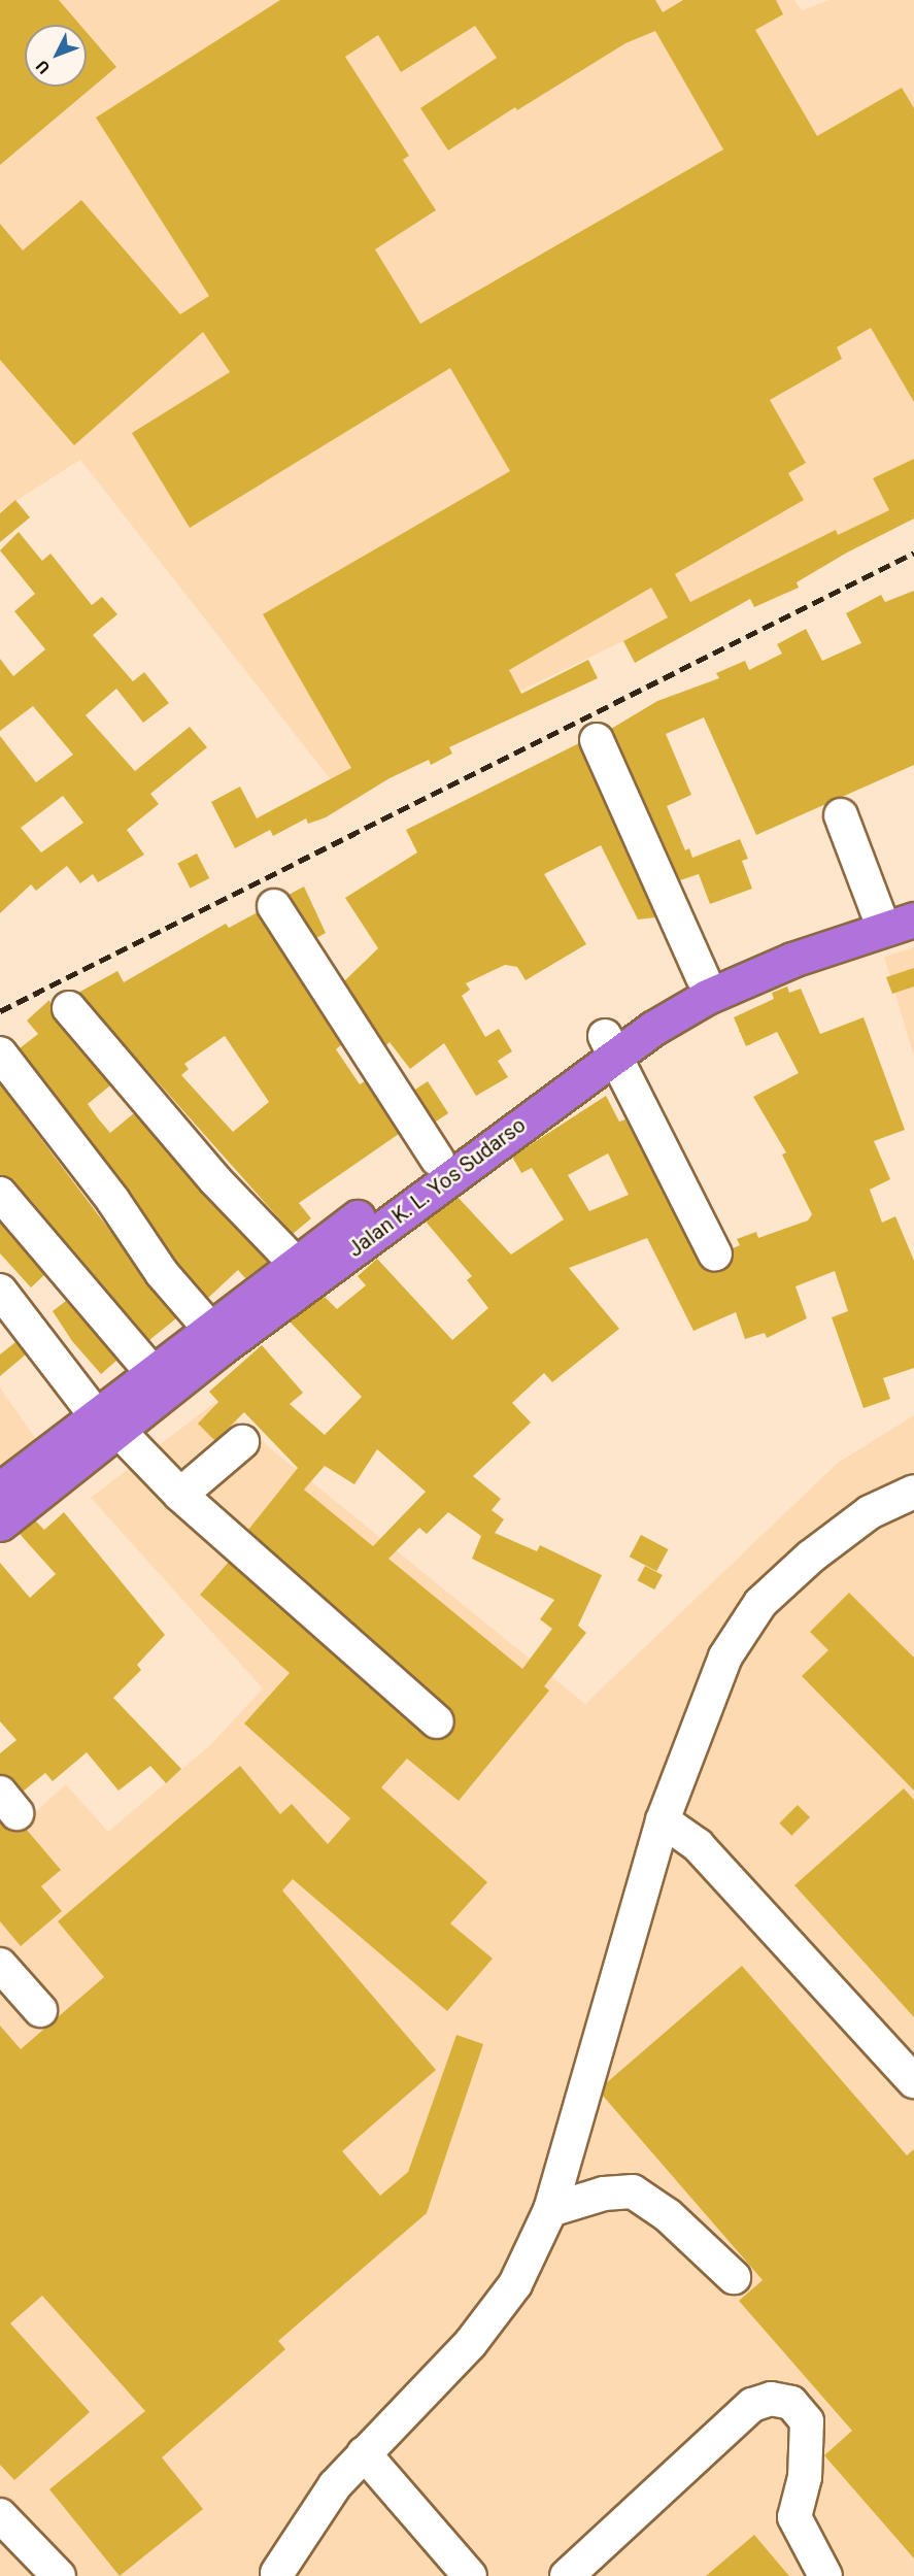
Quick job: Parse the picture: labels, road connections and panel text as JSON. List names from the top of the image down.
{
  "streets": {
    "highway": ["Jalan K. L. Yos Sudarso"]
  },
  "north": "bottom left"
}
